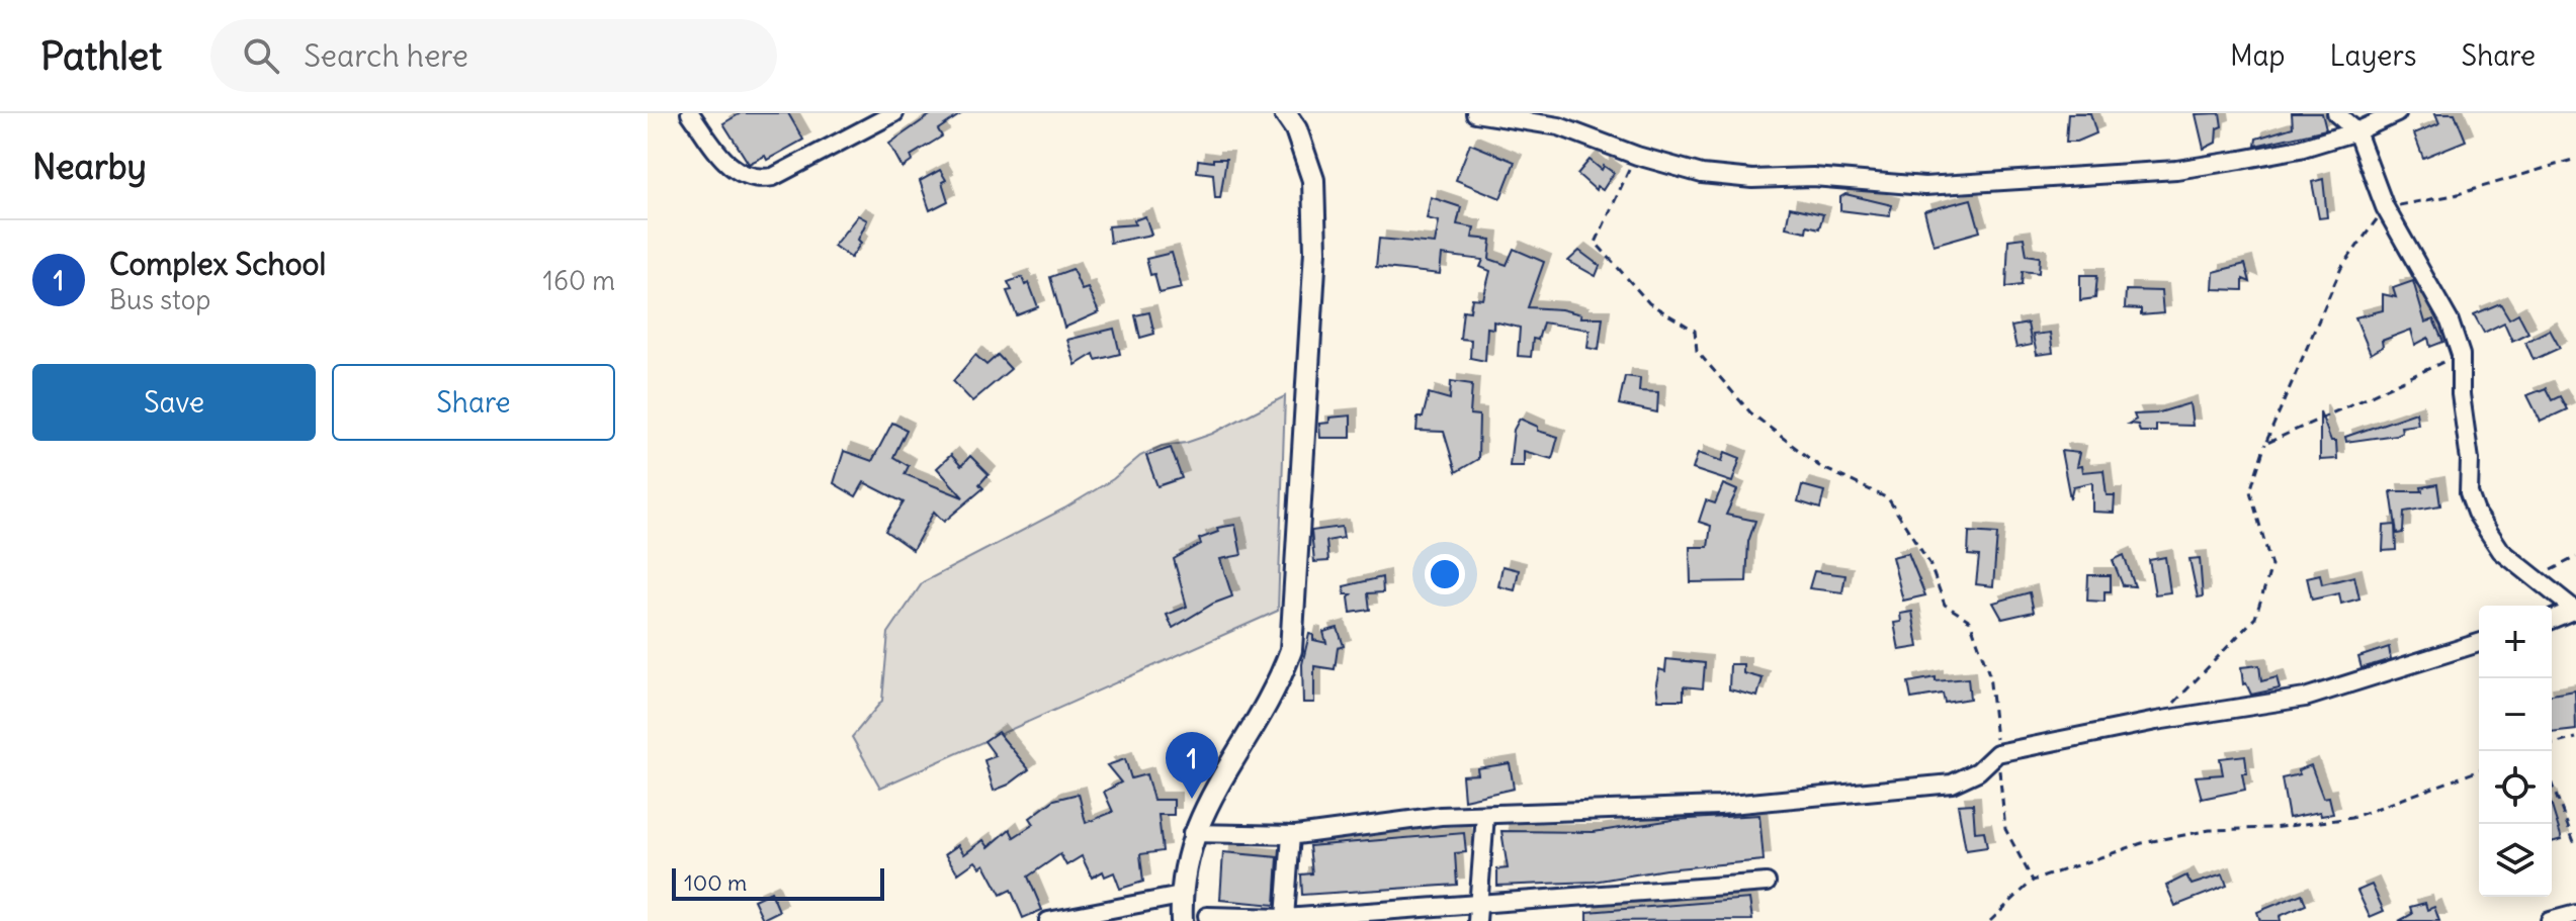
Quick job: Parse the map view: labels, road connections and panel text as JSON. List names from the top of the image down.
{
  "scale_bar": "100 m",
  "page": {
    "header": "Pathlet",
    "search": "Search here",
    "nav": ["Map", "Layers", "Share"],
    "heading": "Nearby",
    "list": [
      {
        "mark": "1",
        "name": "Complex School",
        "note": "Bus stop",
        "value": "160 m"
      }
    ],
    "buttons": ["Save", "Share"],
    "map_buttons": ["+", "−"],
    "pins": "1",
    "scale": "100 m"
  }
}
